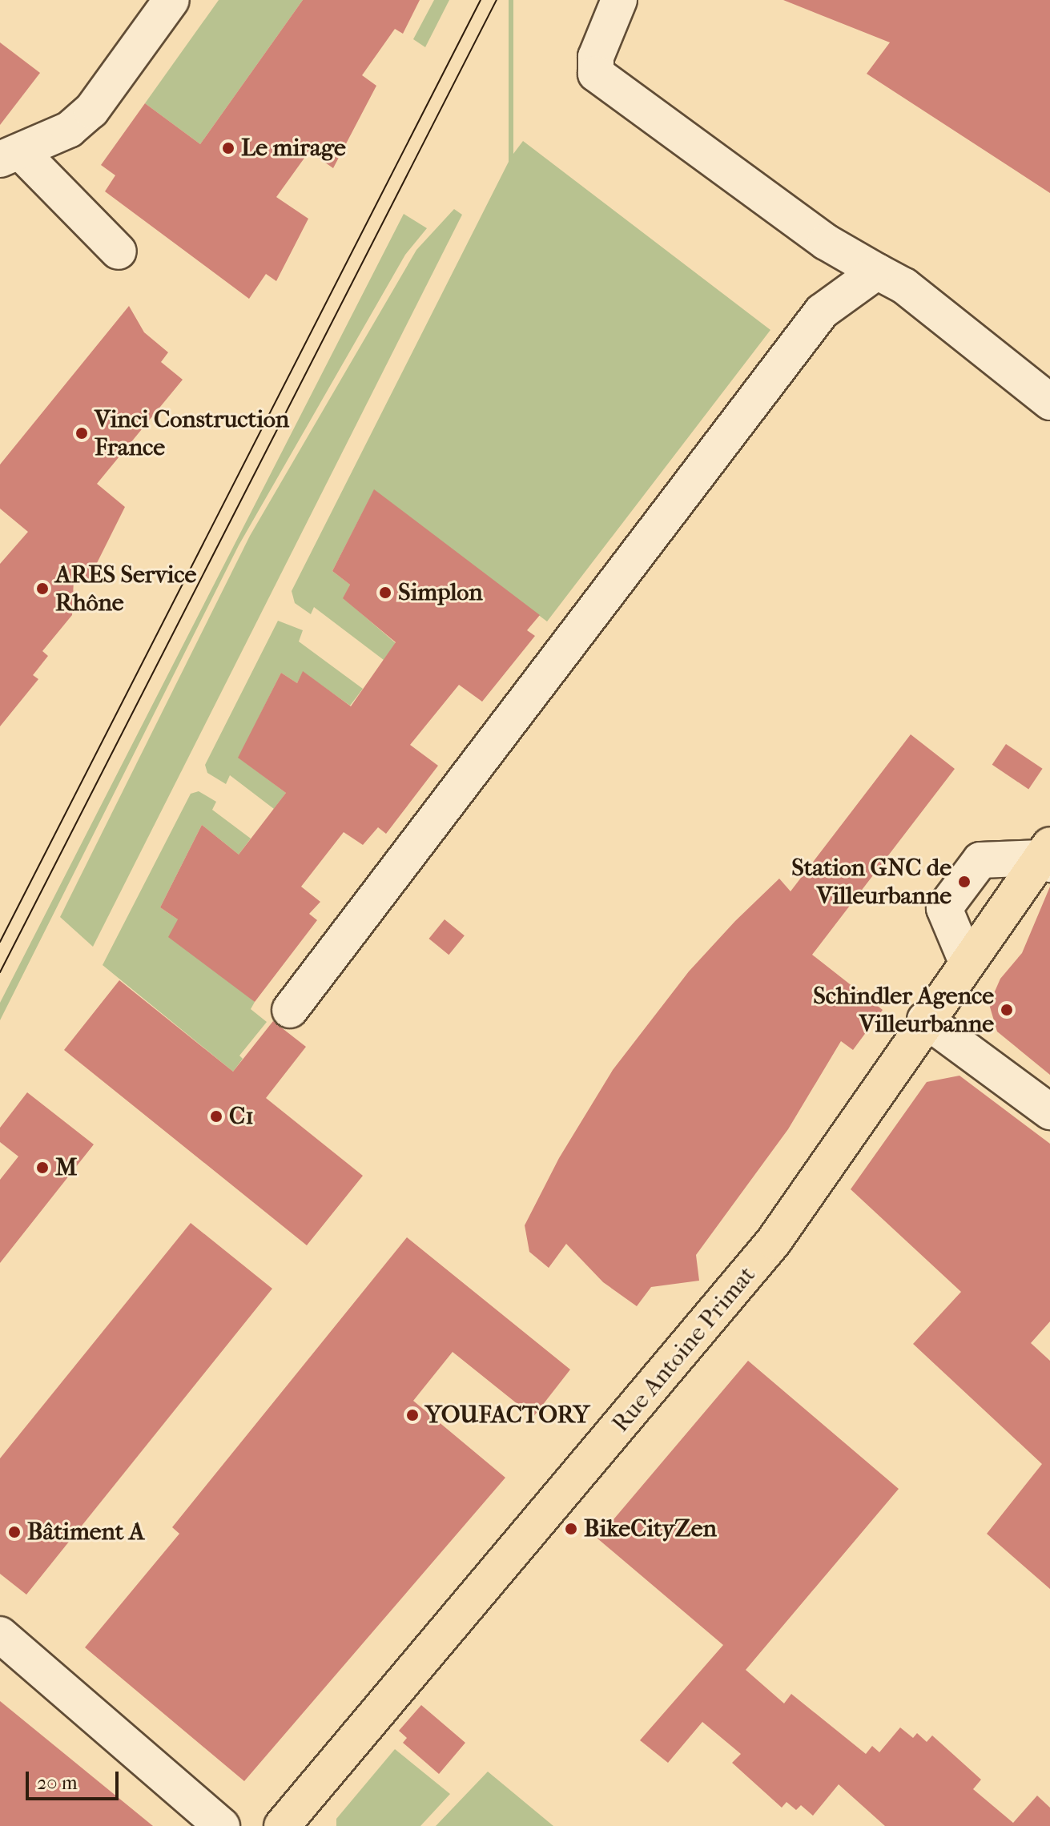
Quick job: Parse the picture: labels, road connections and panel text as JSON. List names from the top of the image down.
{
  "streets": {
    "main road": ["Rue Antoine Primat"]
  },
  "places": [
    "Le mirage",
    "Vinci Construction France",
    "ARES Service Rhône",
    "Simplon",
    "Station GNC de Villeurbanne",
    "Schindler Agence Villeurbanne",
    "C1",
    "M",
    "YOUFACTORY",
    "BikeCityZen",
    "Bâtiment A"
  ],
  "scale_bar": "20 m"
}
